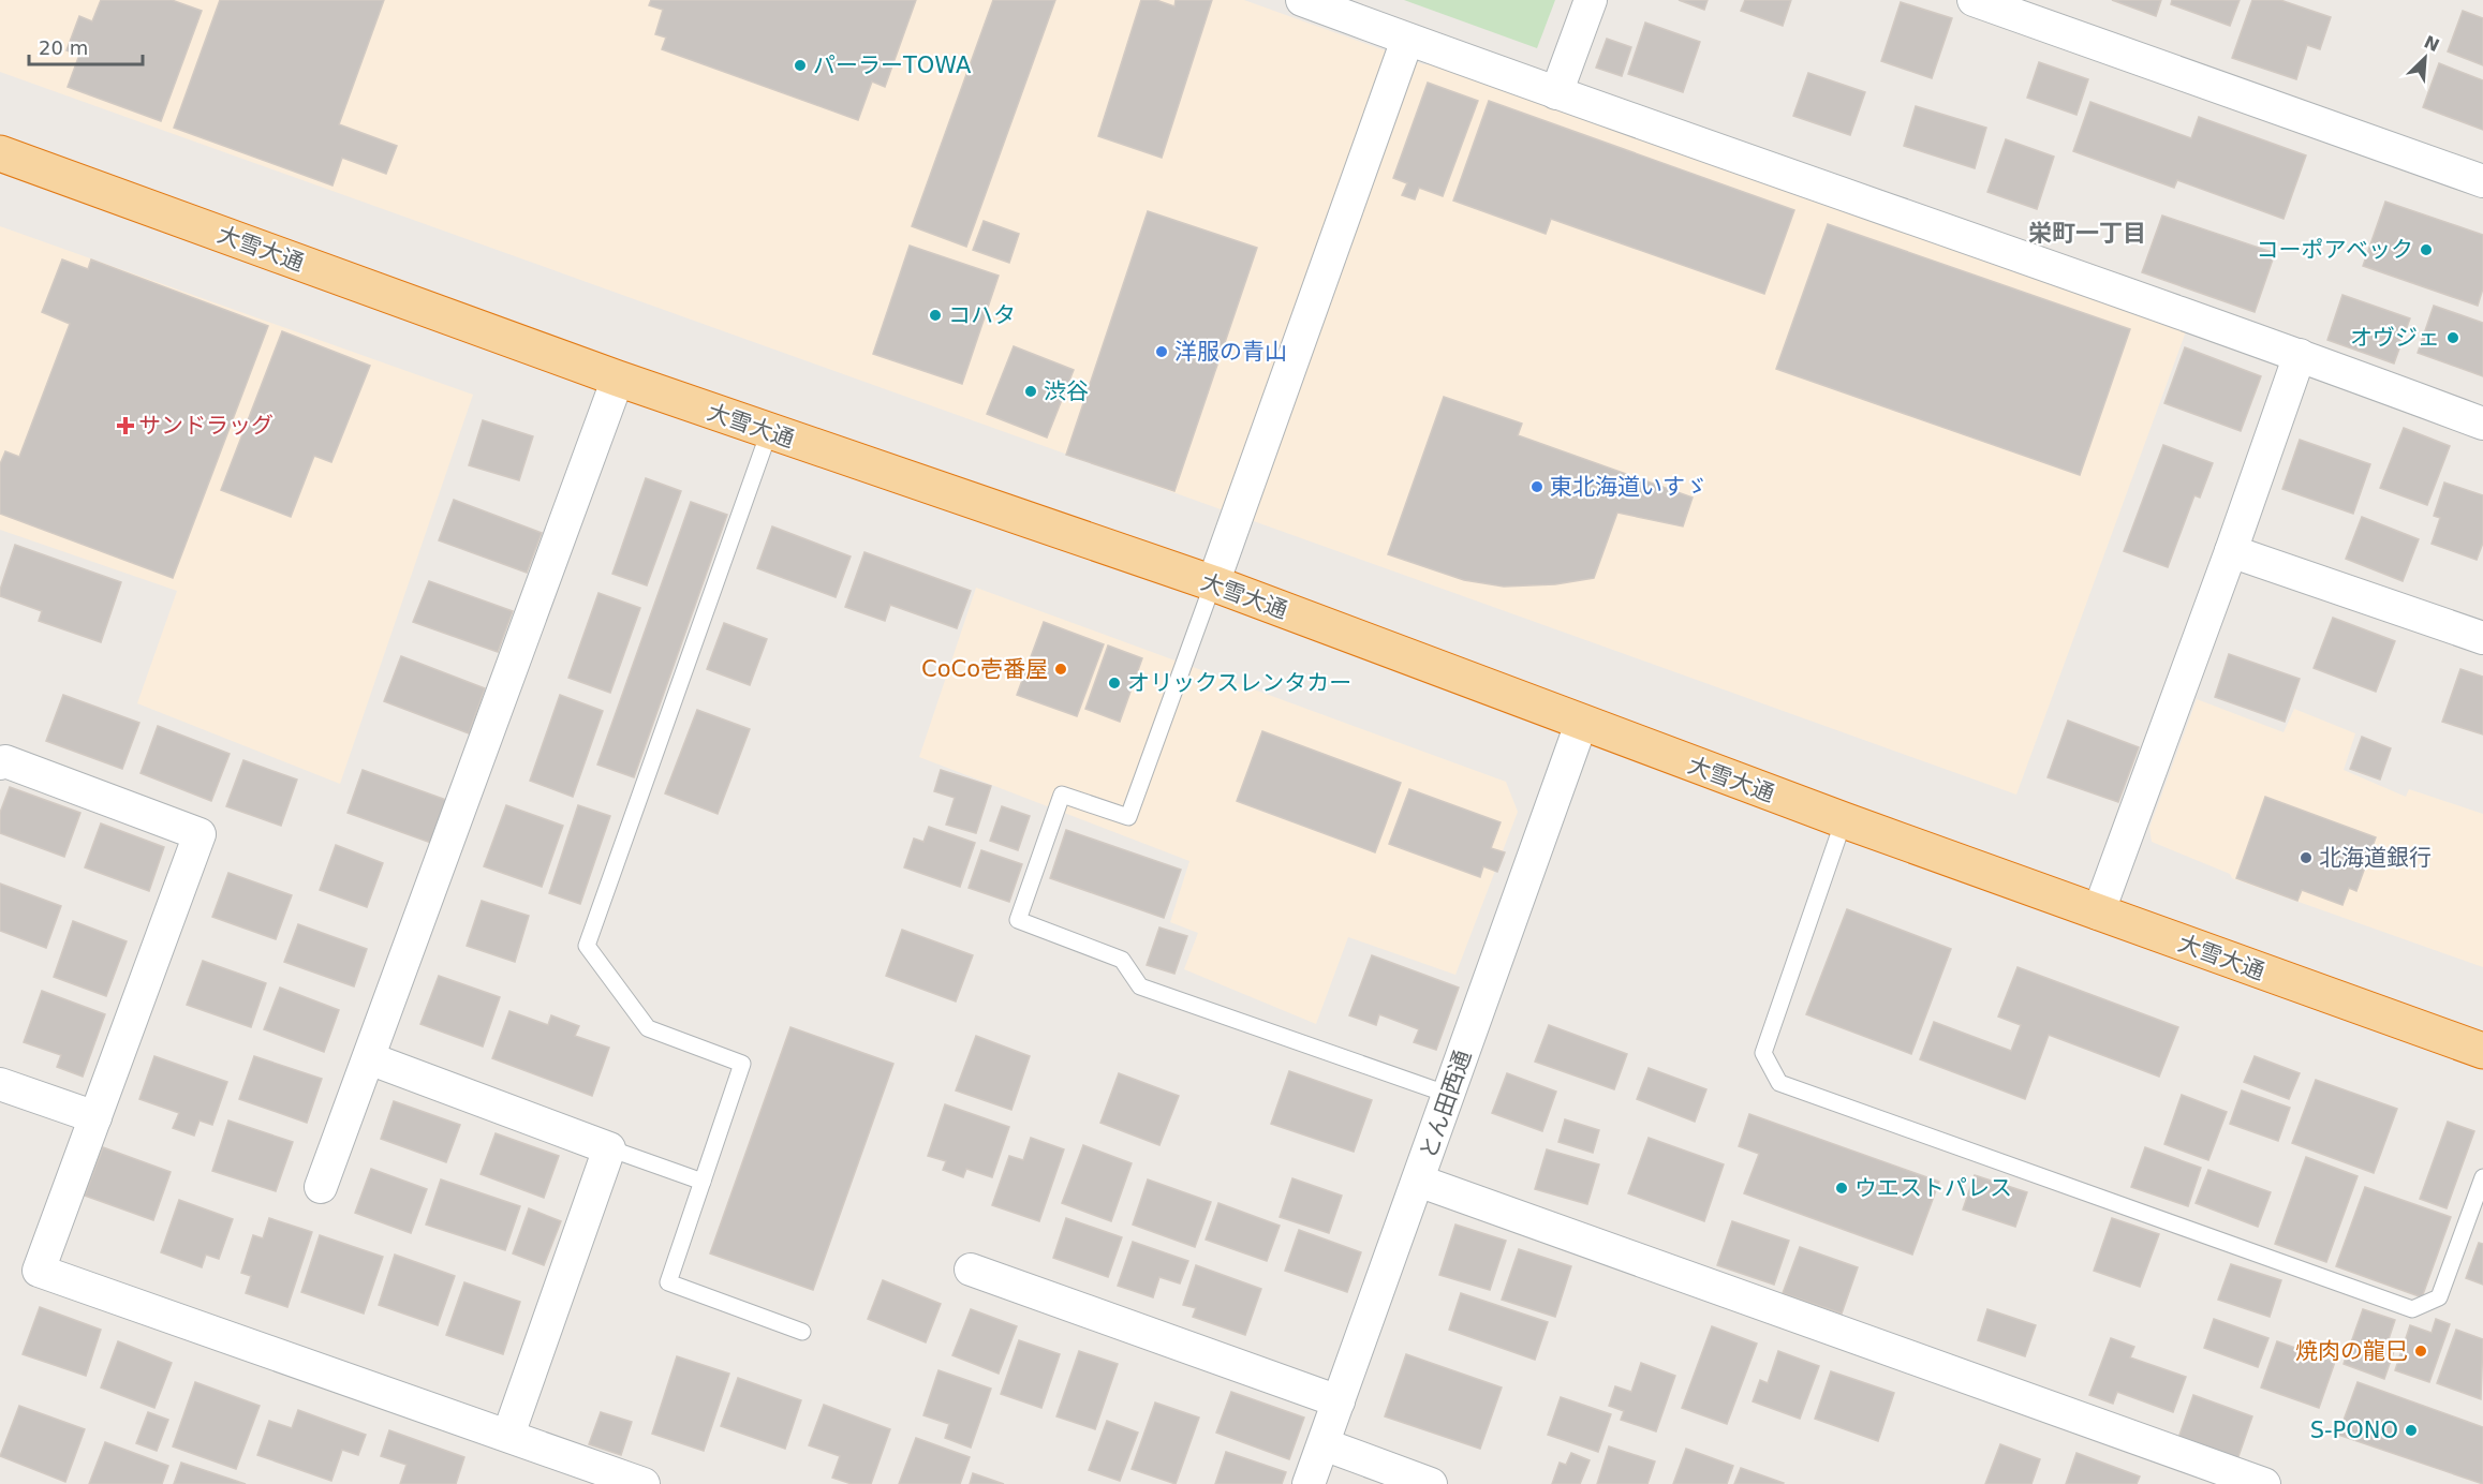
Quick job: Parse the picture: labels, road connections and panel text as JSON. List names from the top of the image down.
{
  "streets": {
    "highway": ["大雪大通"],
    "street": ["とん田西通"]
  },
  "crossings": [
    ["大雪大通", "とん田西通"]
  ],
  "districts": ["栄町一丁目"],
  "places": {
    "other": [
      "パーラーTOWA",
      "コーポアベック",
      "コハタ",
      "オヴジェ",
      "洋服の青山",
      "渋谷",
      "東北海道いすゞ",
      "CoCo壱番屋",
      "オリックスレンタカー",
      "北海道銀行",
      "ウエストパレス",
      "焼肉の龍巳",
      "S-PONO"
    ],
    "health": ["サンドラッグ"]
  },
  "scale_bar": "20 m",
  "north": "top right"
}
